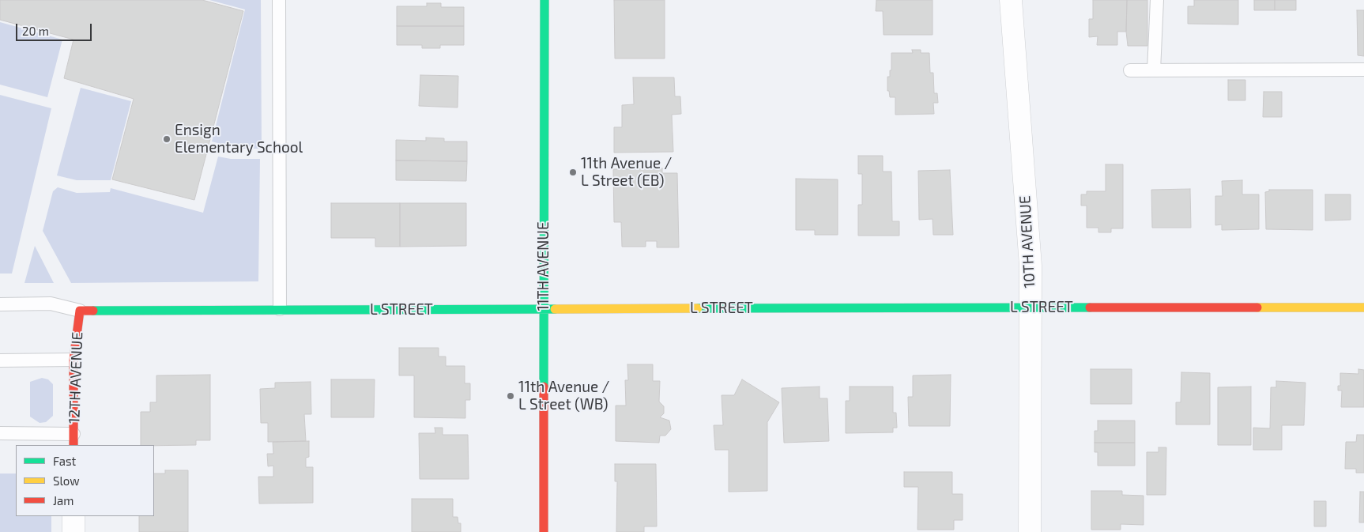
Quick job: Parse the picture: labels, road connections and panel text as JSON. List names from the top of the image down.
{
  "streets": {
    "street": [
      "10TH AVENUE",
      "11TH AVENUE",
      "L STREET",
      "12TH AVENUE"
    ]
  },
  "crossings": [
    ["10TH AVENUE", "L STREET"],
    ["11TH AVENUE", "L STREET"],
    ["L STREET", "12TH AVENUE"]
  ],
  "places": ["Ensign Elementary School", "11th Avenue / L Street (EB)", "11th Avenue / L Street (WB)"],
  "legend": ["Fast", "Slow", "Jam"],
  "scale_bar": "20 m"
}
